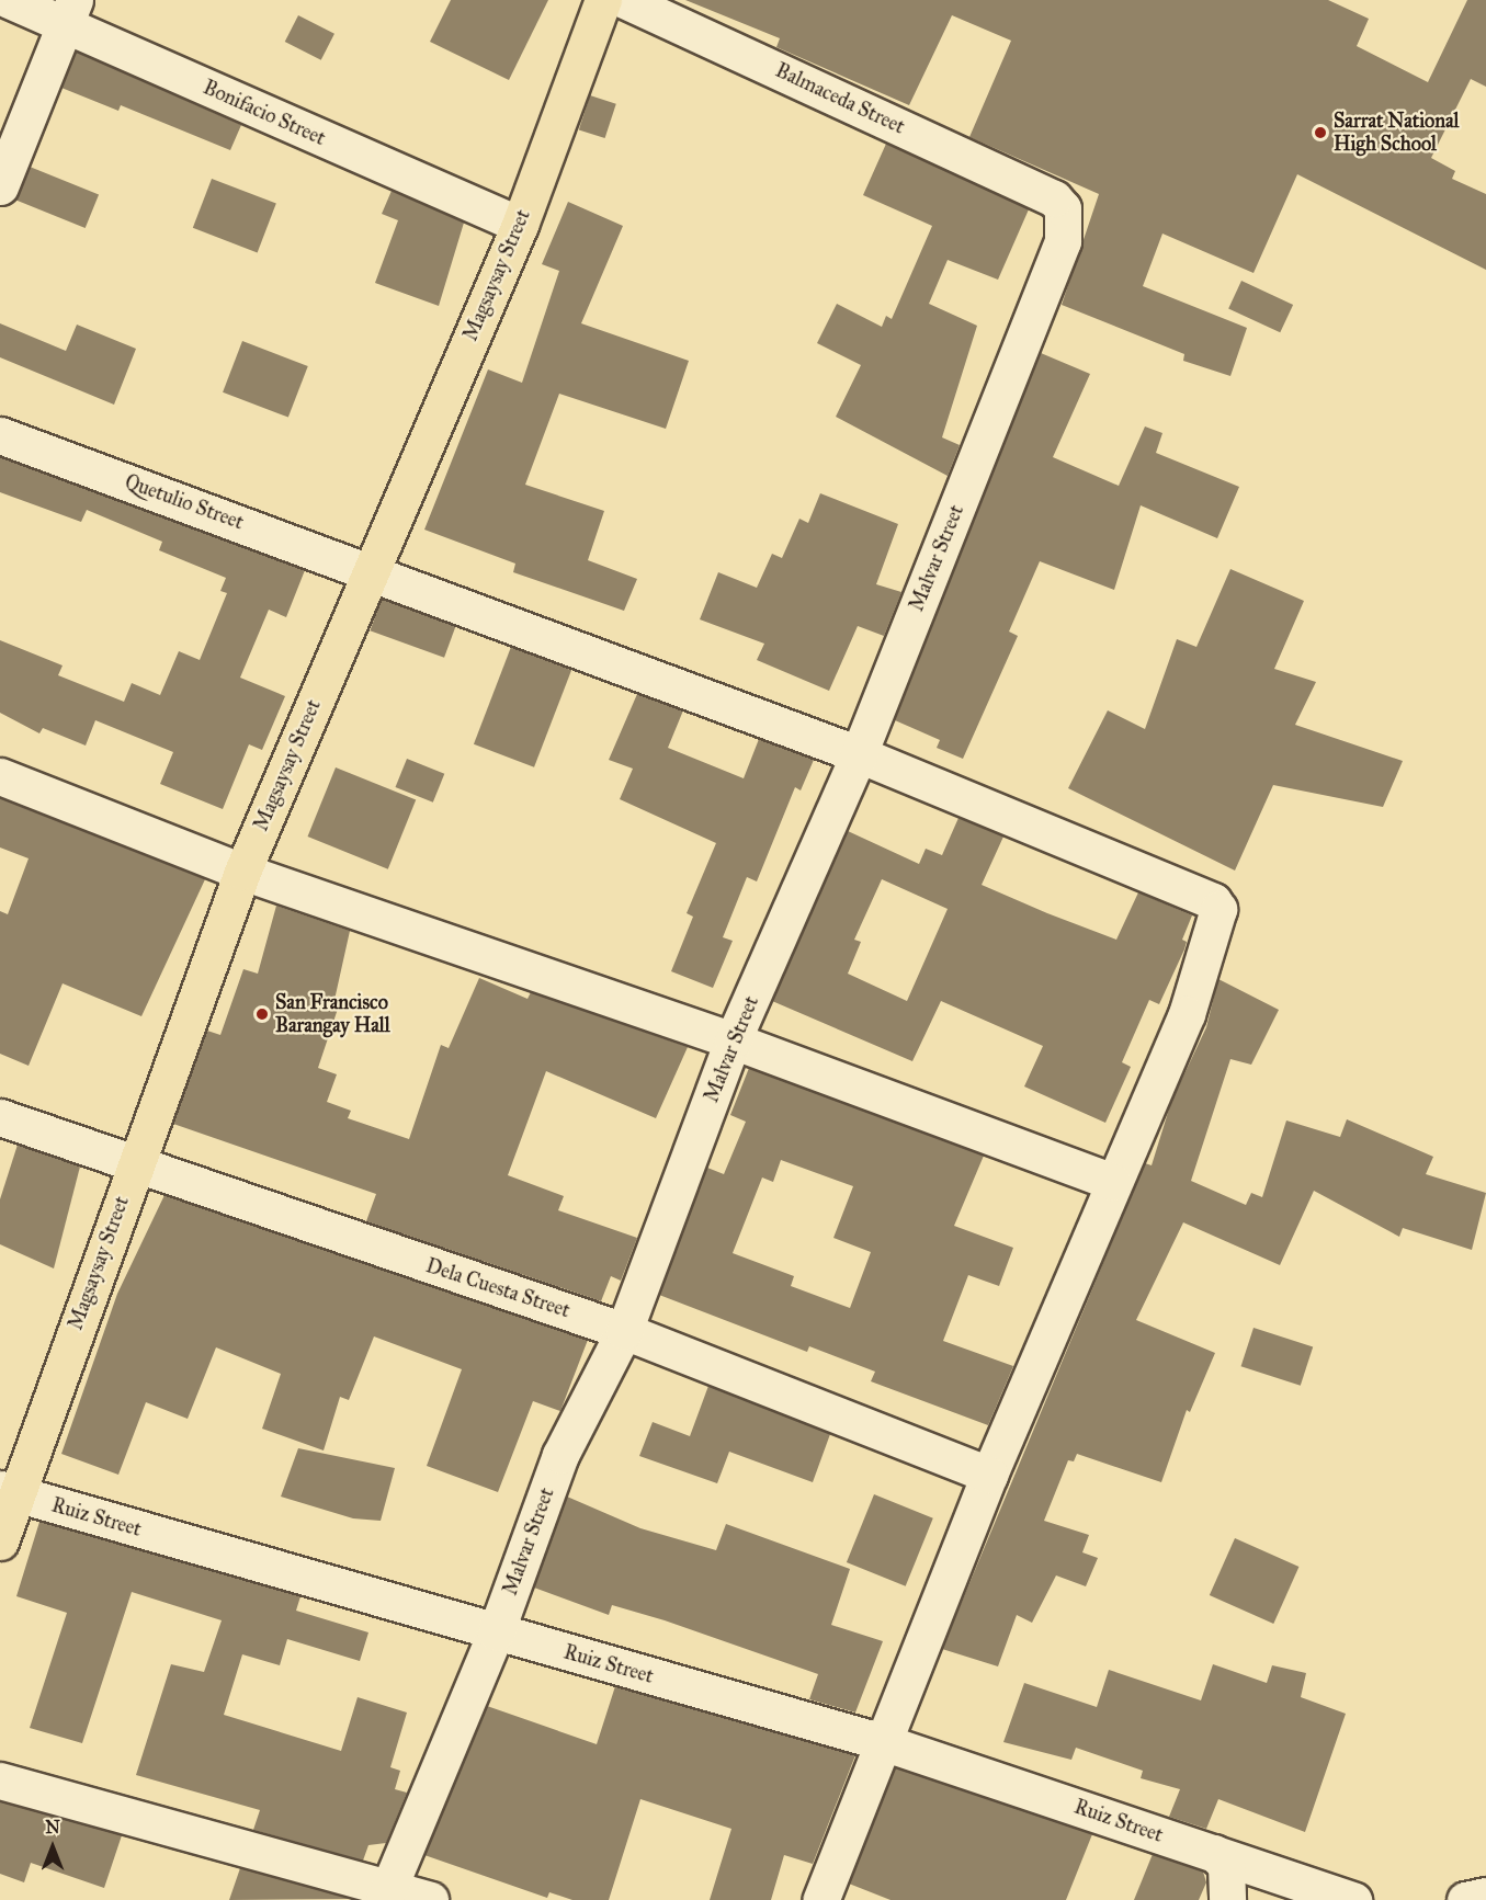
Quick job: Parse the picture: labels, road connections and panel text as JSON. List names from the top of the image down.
{
  "streets": {
    "main road": ["Magsaysay Street"],
    "street": [
      "Balmaceda Street",
      "Bonifacio Street",
      "Quetulio Street",
      "Malvar Street",
      "Dela Cuesta Street",
      "Ruiz Street"
    ]
  },
  "crossings": [
    ["Balmaceda Street", "Malvar Street"],
    ["Bonifacio Street", "Magsaysay Street"],
    ["Magsaysay Street", "Quetulio Street"],
    ["Magsaysay Street", "Dela Cuesta Street"],
    ["Magsaysay Street", "Ruiz Street"],
    ["Quetulio Street", "Malvar Street"],
    ["Malvar Street", "Dela Cuesta Street"],
    ["Malvar Street", "Ruiz Street"]
  ],
  "places": ["Sarrat National High School", "San Francisco Barangay Hall"],
  "north": "top"
}
